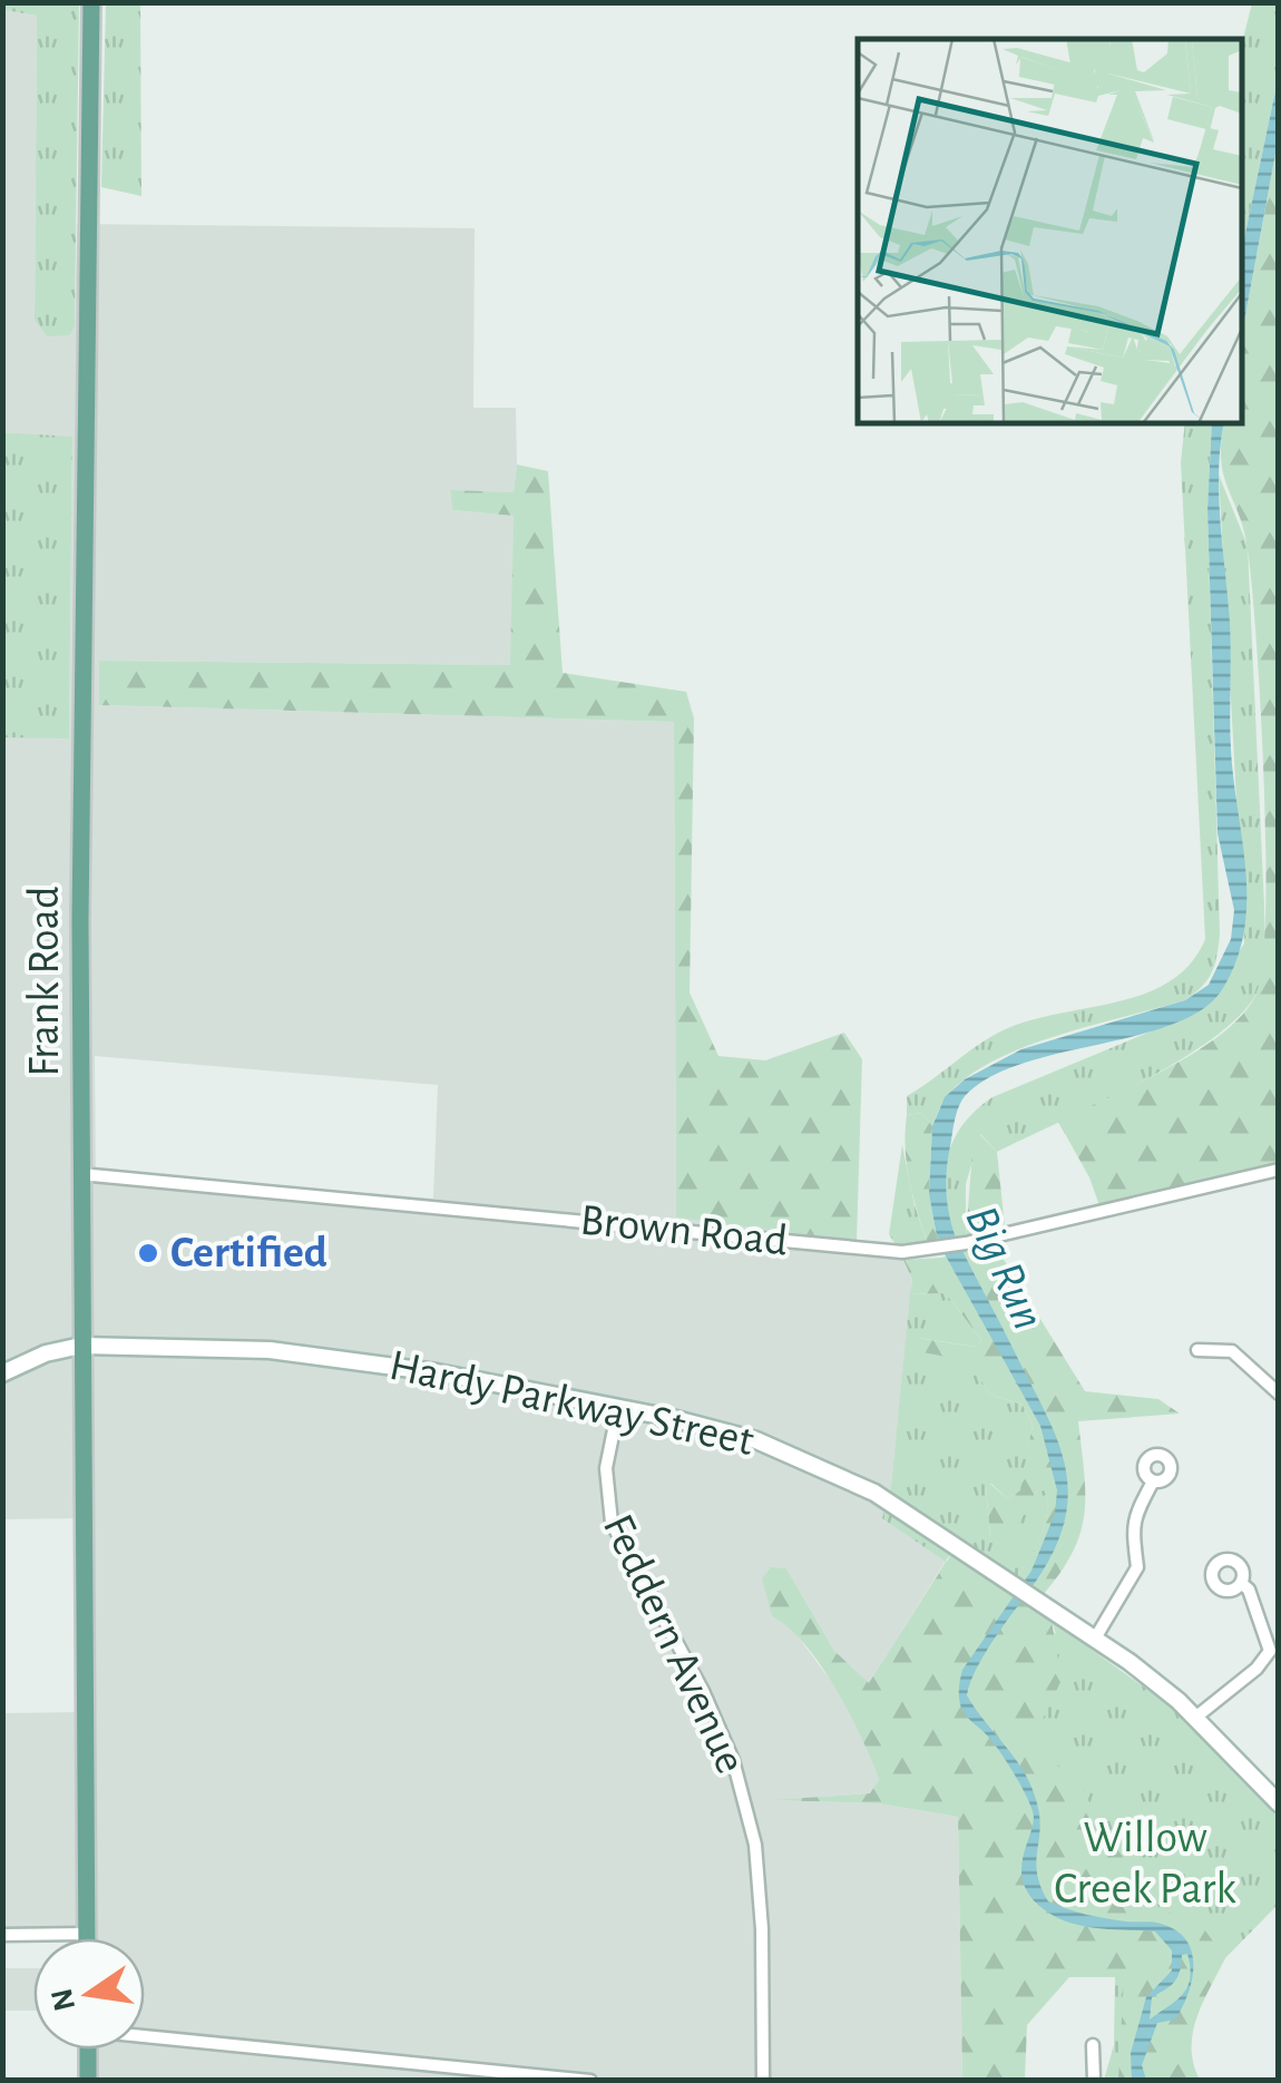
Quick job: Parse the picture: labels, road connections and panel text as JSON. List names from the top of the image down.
{
  "streets": {
    "main road": ["Frank Road", "Hardy Parkway Street"],
    "street": ["Brown Road", "Feddern Avenue"]
  },
  "crossings": [
    ["Frank Road", "Brown Road"],
    ["Frank Road", "Hardy Parkway Street"],
    ["Hardy Parkway Street", "Feddern Avenue"]
  ],
  "water": ["Big Run"],
  "parks": ["Willow Creek Park"],
  "places": ["Certified"],
  "north": "left"
}
